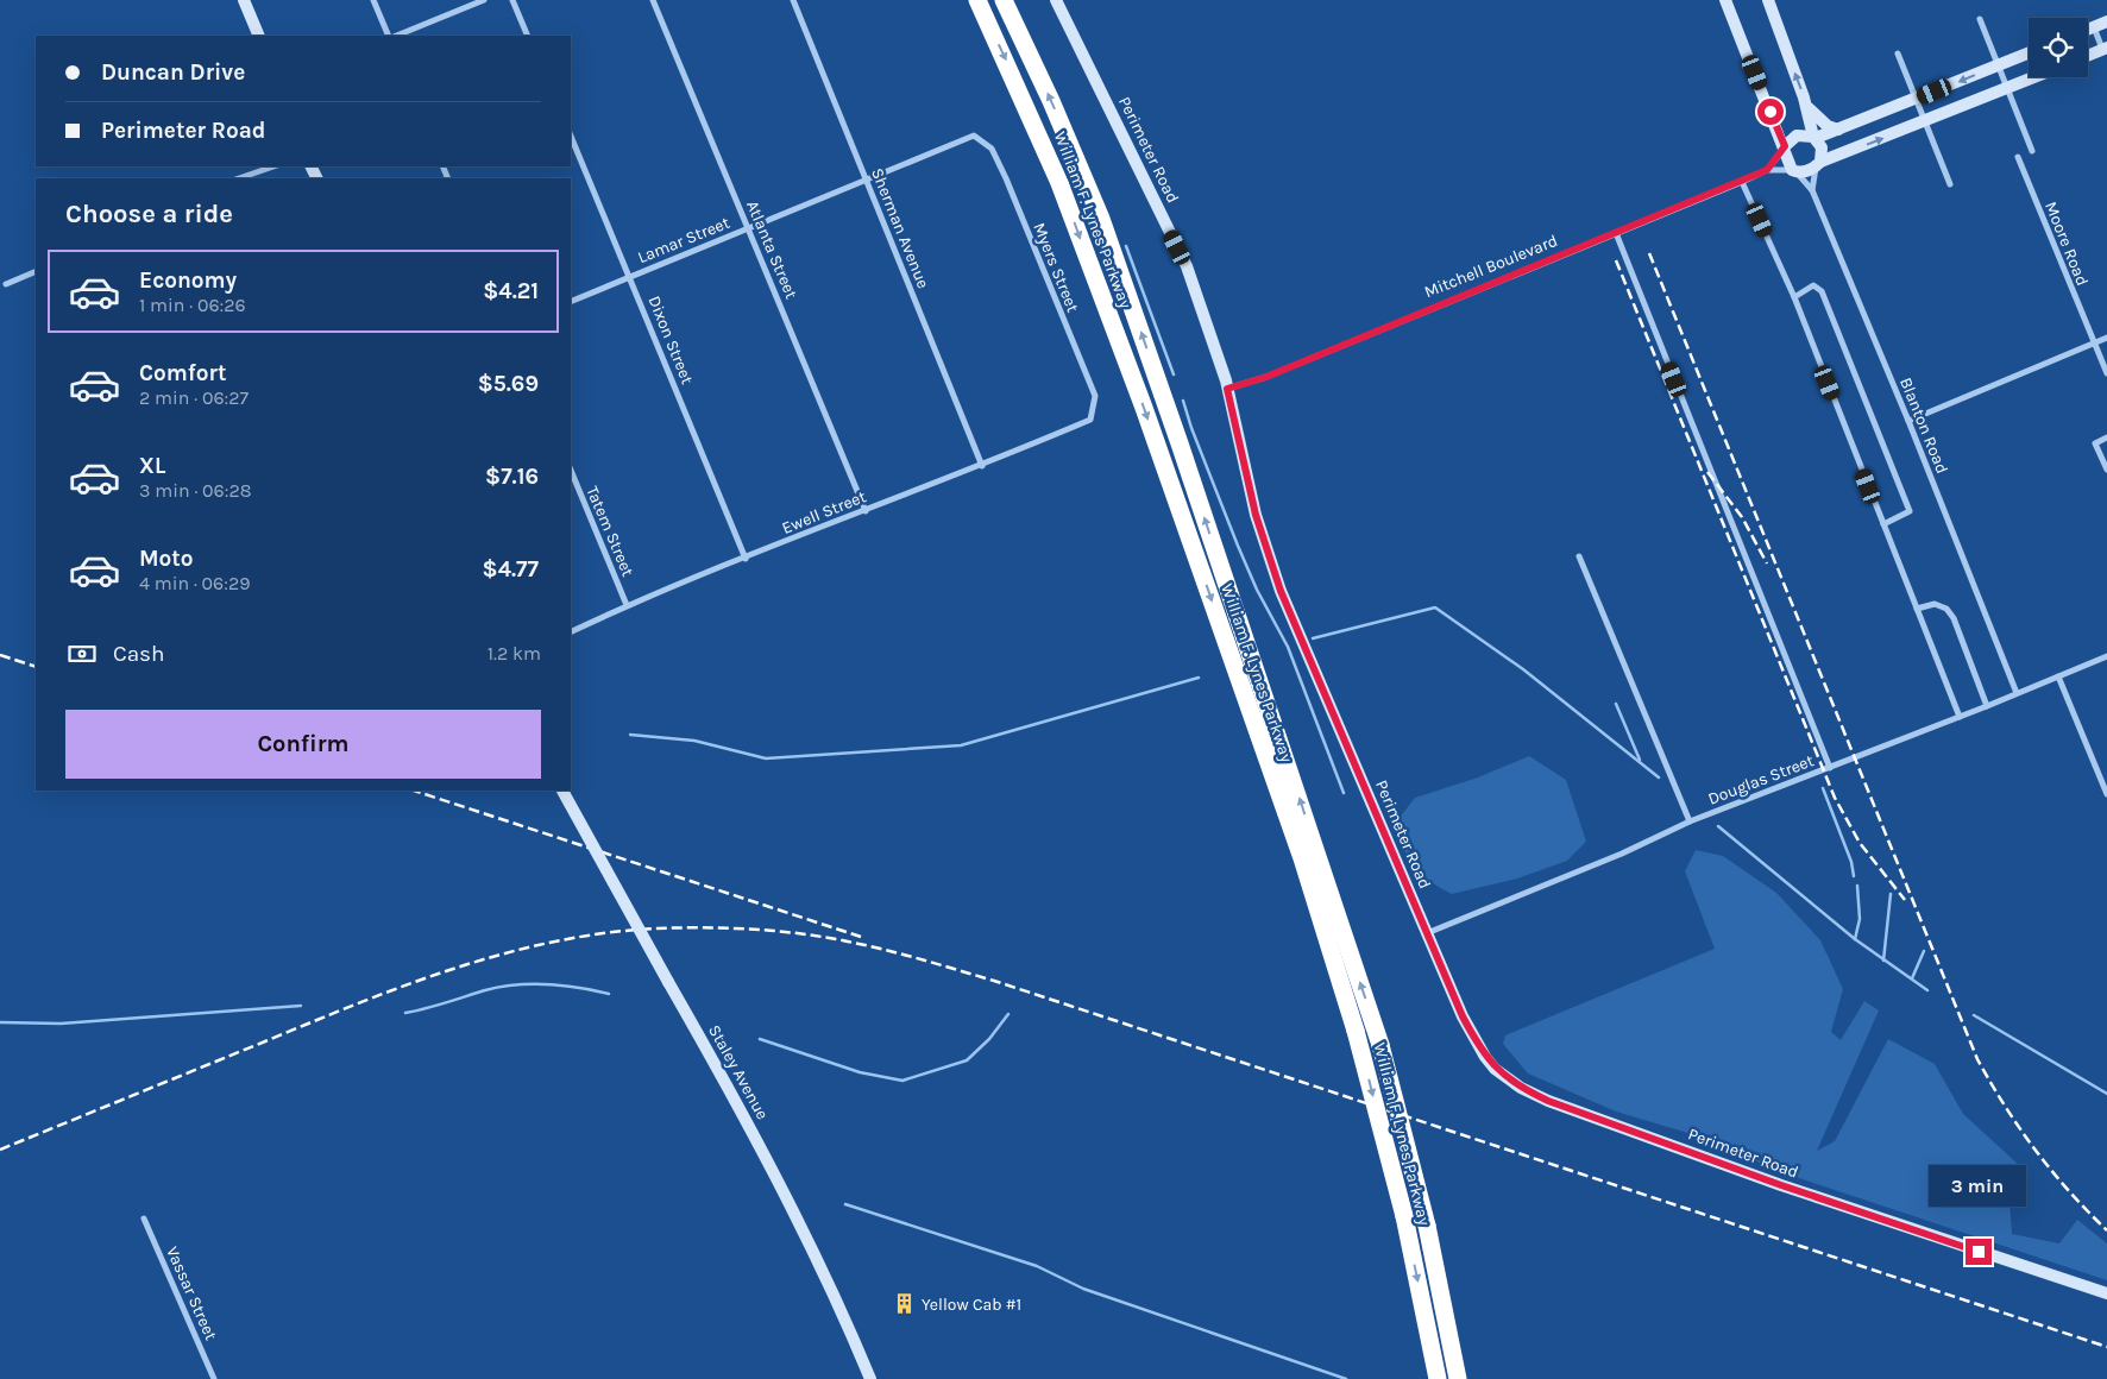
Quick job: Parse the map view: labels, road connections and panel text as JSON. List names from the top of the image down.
{
  "streets": {
    "highway": ["William F. Lynes Parkway"],
    "street": [
      "Perimeter Road",
      "Sherman Avenue",
      "Lamar Street",
      "Moore Road",
      "Atlanta Street",
      "Mitchell Boulevard",
      "Myers Street",
      "Dixon Street",
      "Blanton Road",
      "Ewell Street",
      "Tatem Street",
      "Douglas Street",
      "Staley Avenue",
      "Vassar Street"
    ]
  },
  "crossings": [
    ["Perimeter Road", "Mitchell Boulevard"],
    ["Perimeter Road", "Douglas Street"],
    ["Sherman Avenue", "Lamar Street"],
    ["Sherman Avenue", "Ewell Street"],
    ["Lamar Street", "Atlanta Street"],
    ["Lamar Street", "Myers Street"],
    ["Lamar Street", "Dixon Street"],
    ["Atlanta Street", "Ewell Street"],
    ["Myers Street", "Ewell Street"],
    ["Dixon Street", "Ewell Street"],
    ["Blanton Road", "Douglas Street"],
    ["Ewell Street", "Tatem Street"]
  ],
  "places": {
    "building": ["Yellow Cab #1"]
  },
  "page": {
    "banner": ["Duncan Drive", "Perimeter Road"],
    "heading": "Choose a ride",
    "list": [
      {
        "name": "Economy",
        "note": "1 min · 06:26",
        "value": "$4.21"
      },
      {
        "name": "Comfort",
        "note": "2 min · 06:27",
        "value": "$5.69"
      },
      {
        "name": "XL",
        "note": "3 min · 06:28",
        "value": "$7.16"
      },
      {
        "name": "Moto",
        "note": "4 min · 06:29",
        "value": "$4.77"
      }
    ],
    "pay": ["Cash", "1.2 km"],
    "buttons": "Confirm",
    "bubble": "3 min"
  }
}
